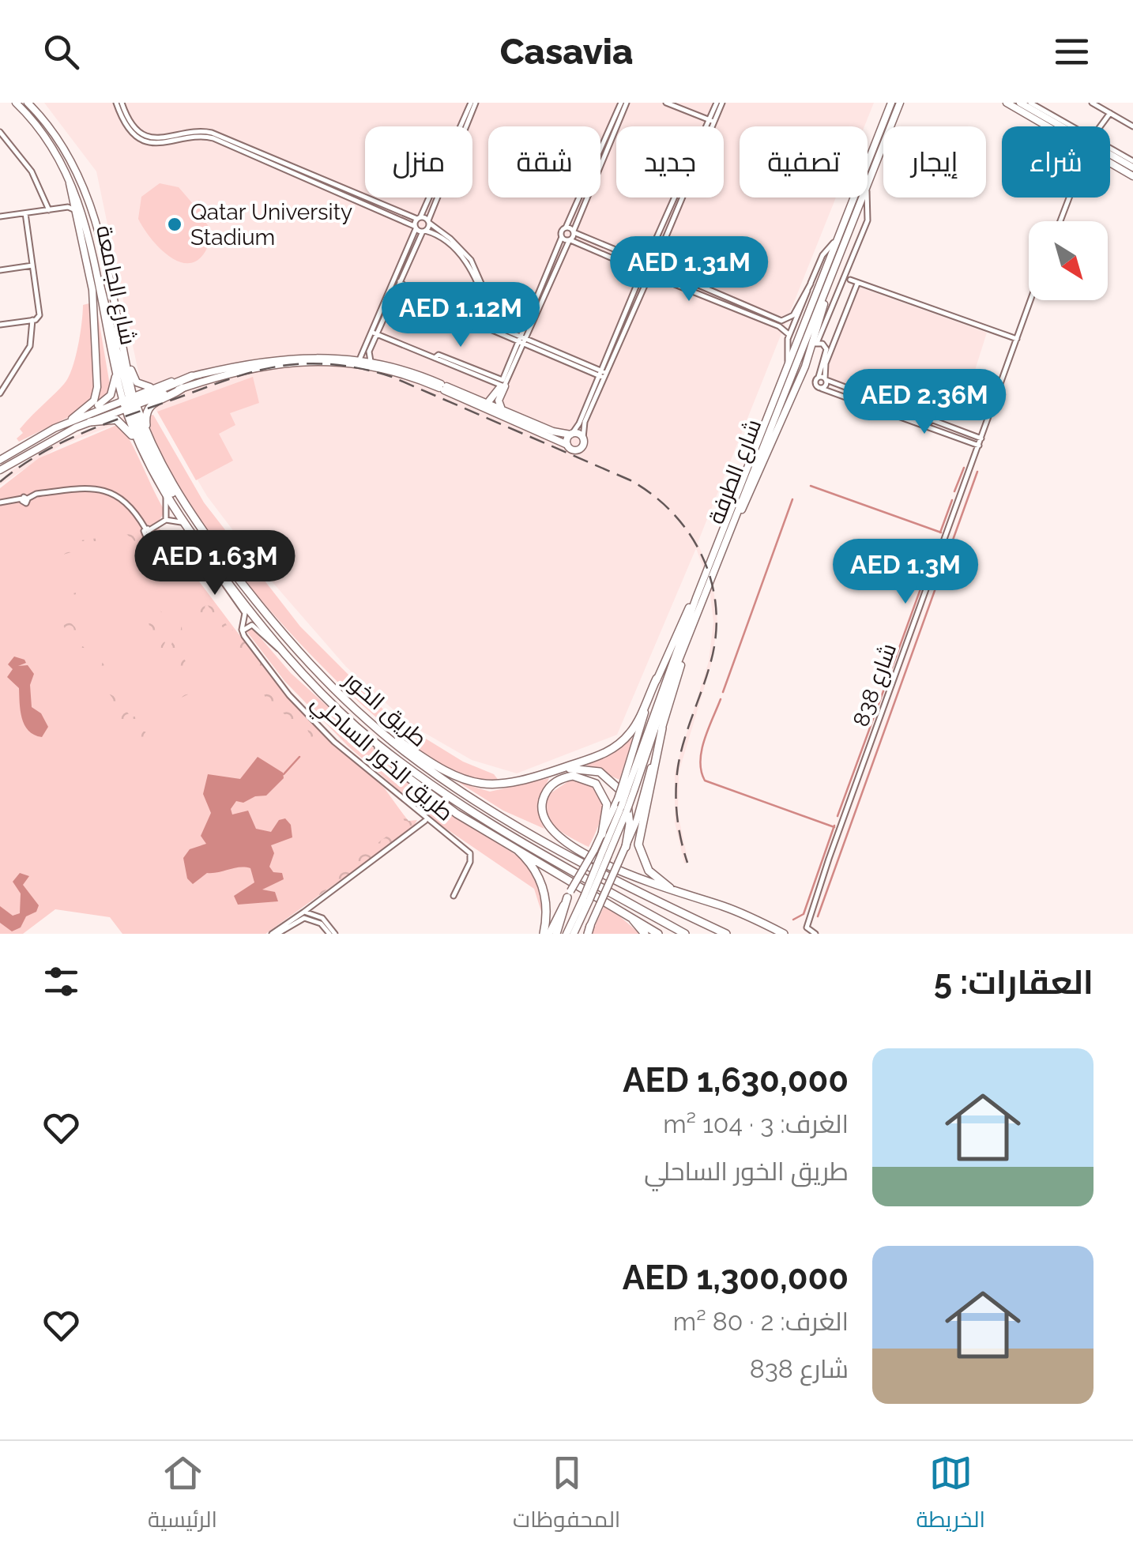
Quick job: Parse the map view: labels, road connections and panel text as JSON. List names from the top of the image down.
{
  "streets": {
    "highway": ["طريق الخور"],
    "main road": ["شارع الجامعة", "شارع الطرفة"],
    "street": ["شارع 838", "طريق الخور الساحلي"]
  },
  "crossings": [
    ["شارع الجامعة", "طريق الخور"],
    ["طريق الخور", "طريق الخور الساحلي"]
  ],
  "places": ["Qatar University Stadium"],
  "north": "bottom right",
  "page": {
    "header": "Casavia",
    "chip": [
      "شراء",
      "إيجار",
      "تصفية",
      "جديد",
      "شقة",
      "منزل"
    ],
    "price": [
      "AED 1.31M",
      "AED 1.12M",
      "AED 2.36M",
      "AED 1.63M",
      "AED 1.3M"
    ],
    "heading": "العقارات: 5",
    "list": [
      {
        "name": "AED 1,630,000",
        "note": "الغرف: 3 · 104 m² · طريق الخور الساحلي"
      },
      {
        "name": "AED 1,300,000",
        "note": "الغرف: 2 · 80 m² · شارع 838"
      }
    ],
    "tabs": ["الخريطة", "المحفوظات", "الرئيسية"]
  }
}
